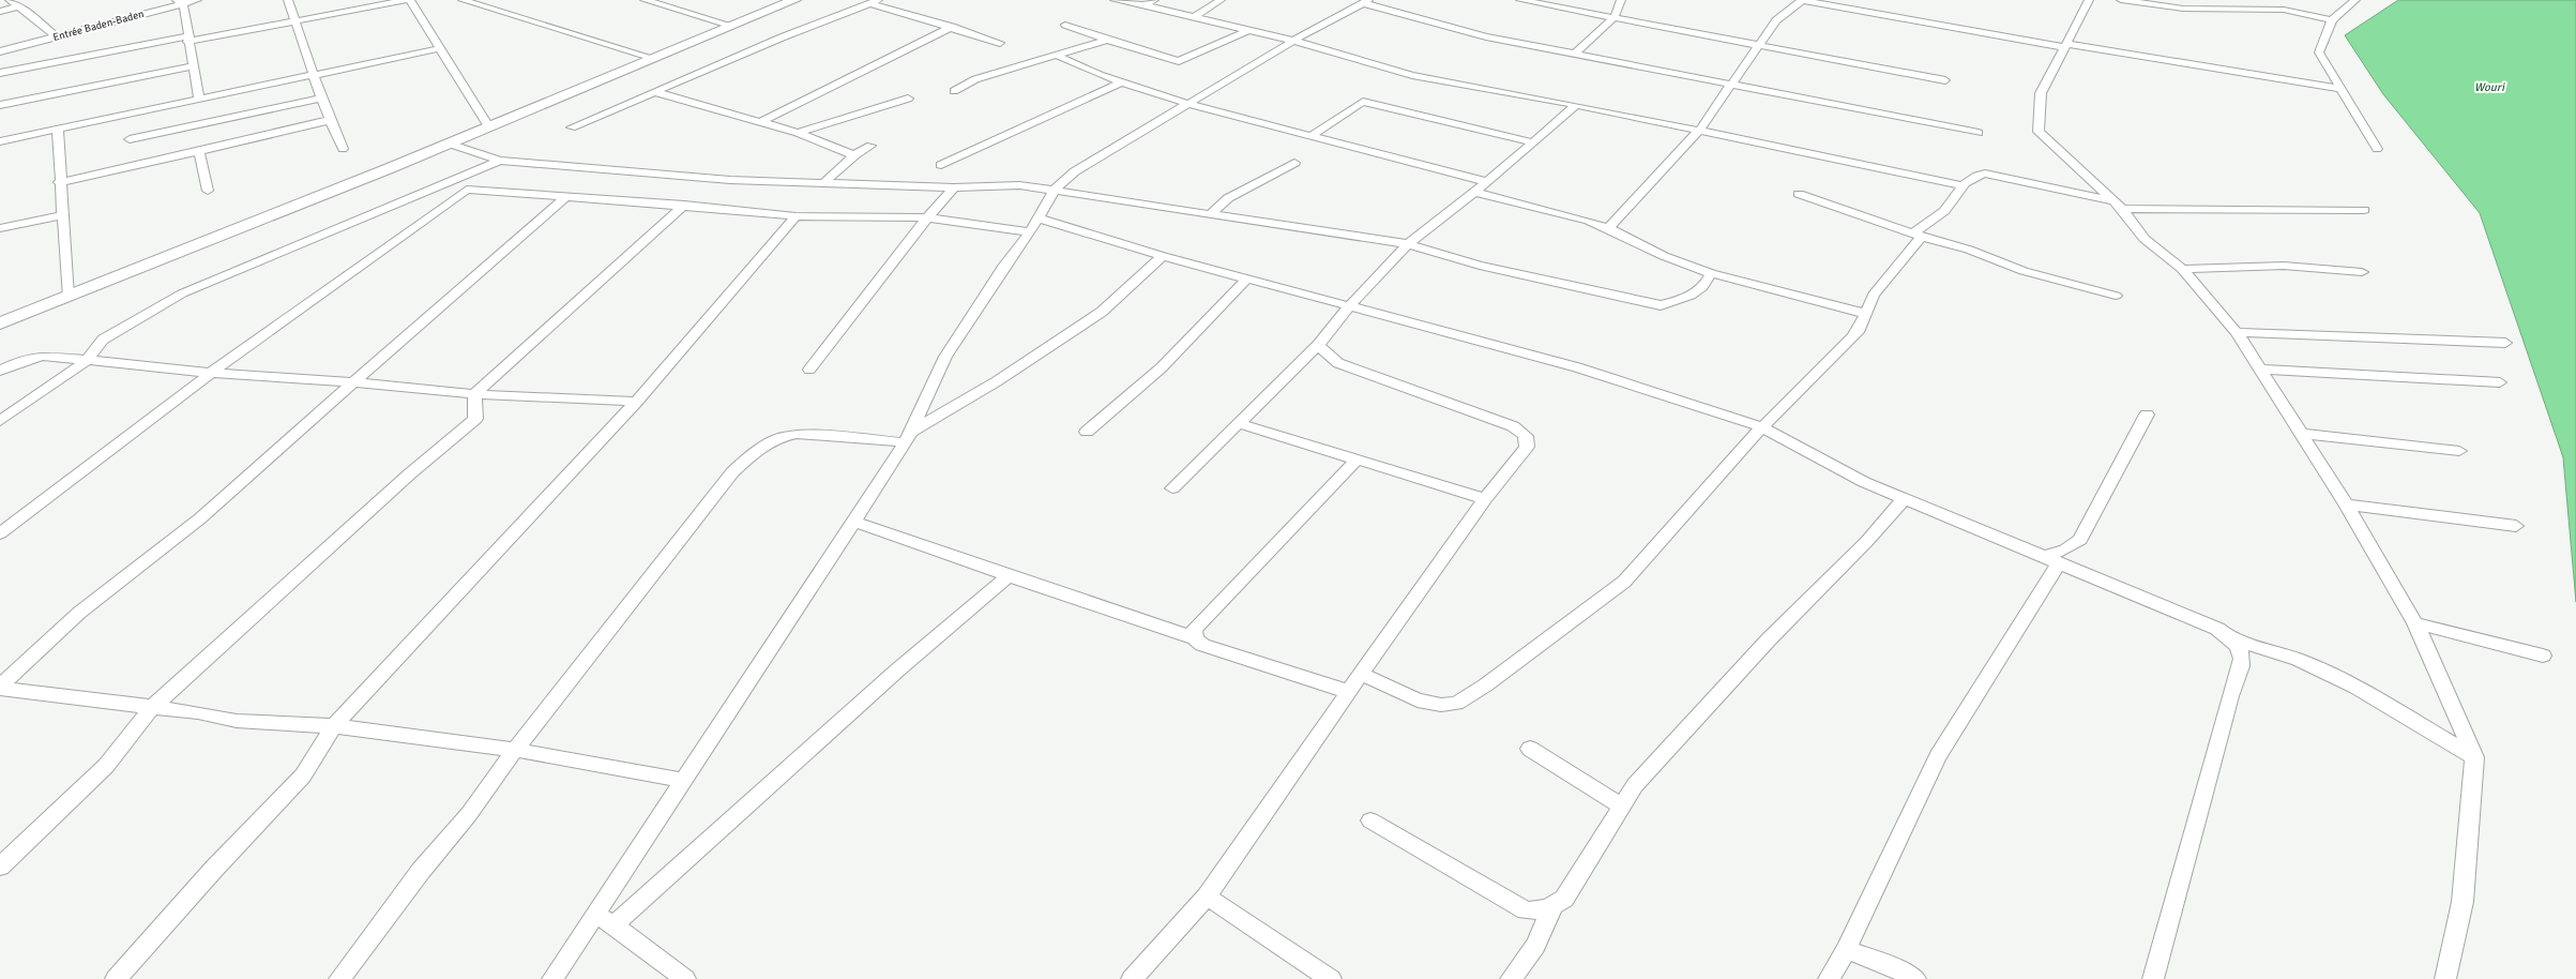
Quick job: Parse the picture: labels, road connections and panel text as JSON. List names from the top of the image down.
{
  "streets": {
    "street": ["Entrée Baden-Baden"]
  },
  "water": ["Wouri"]
}
